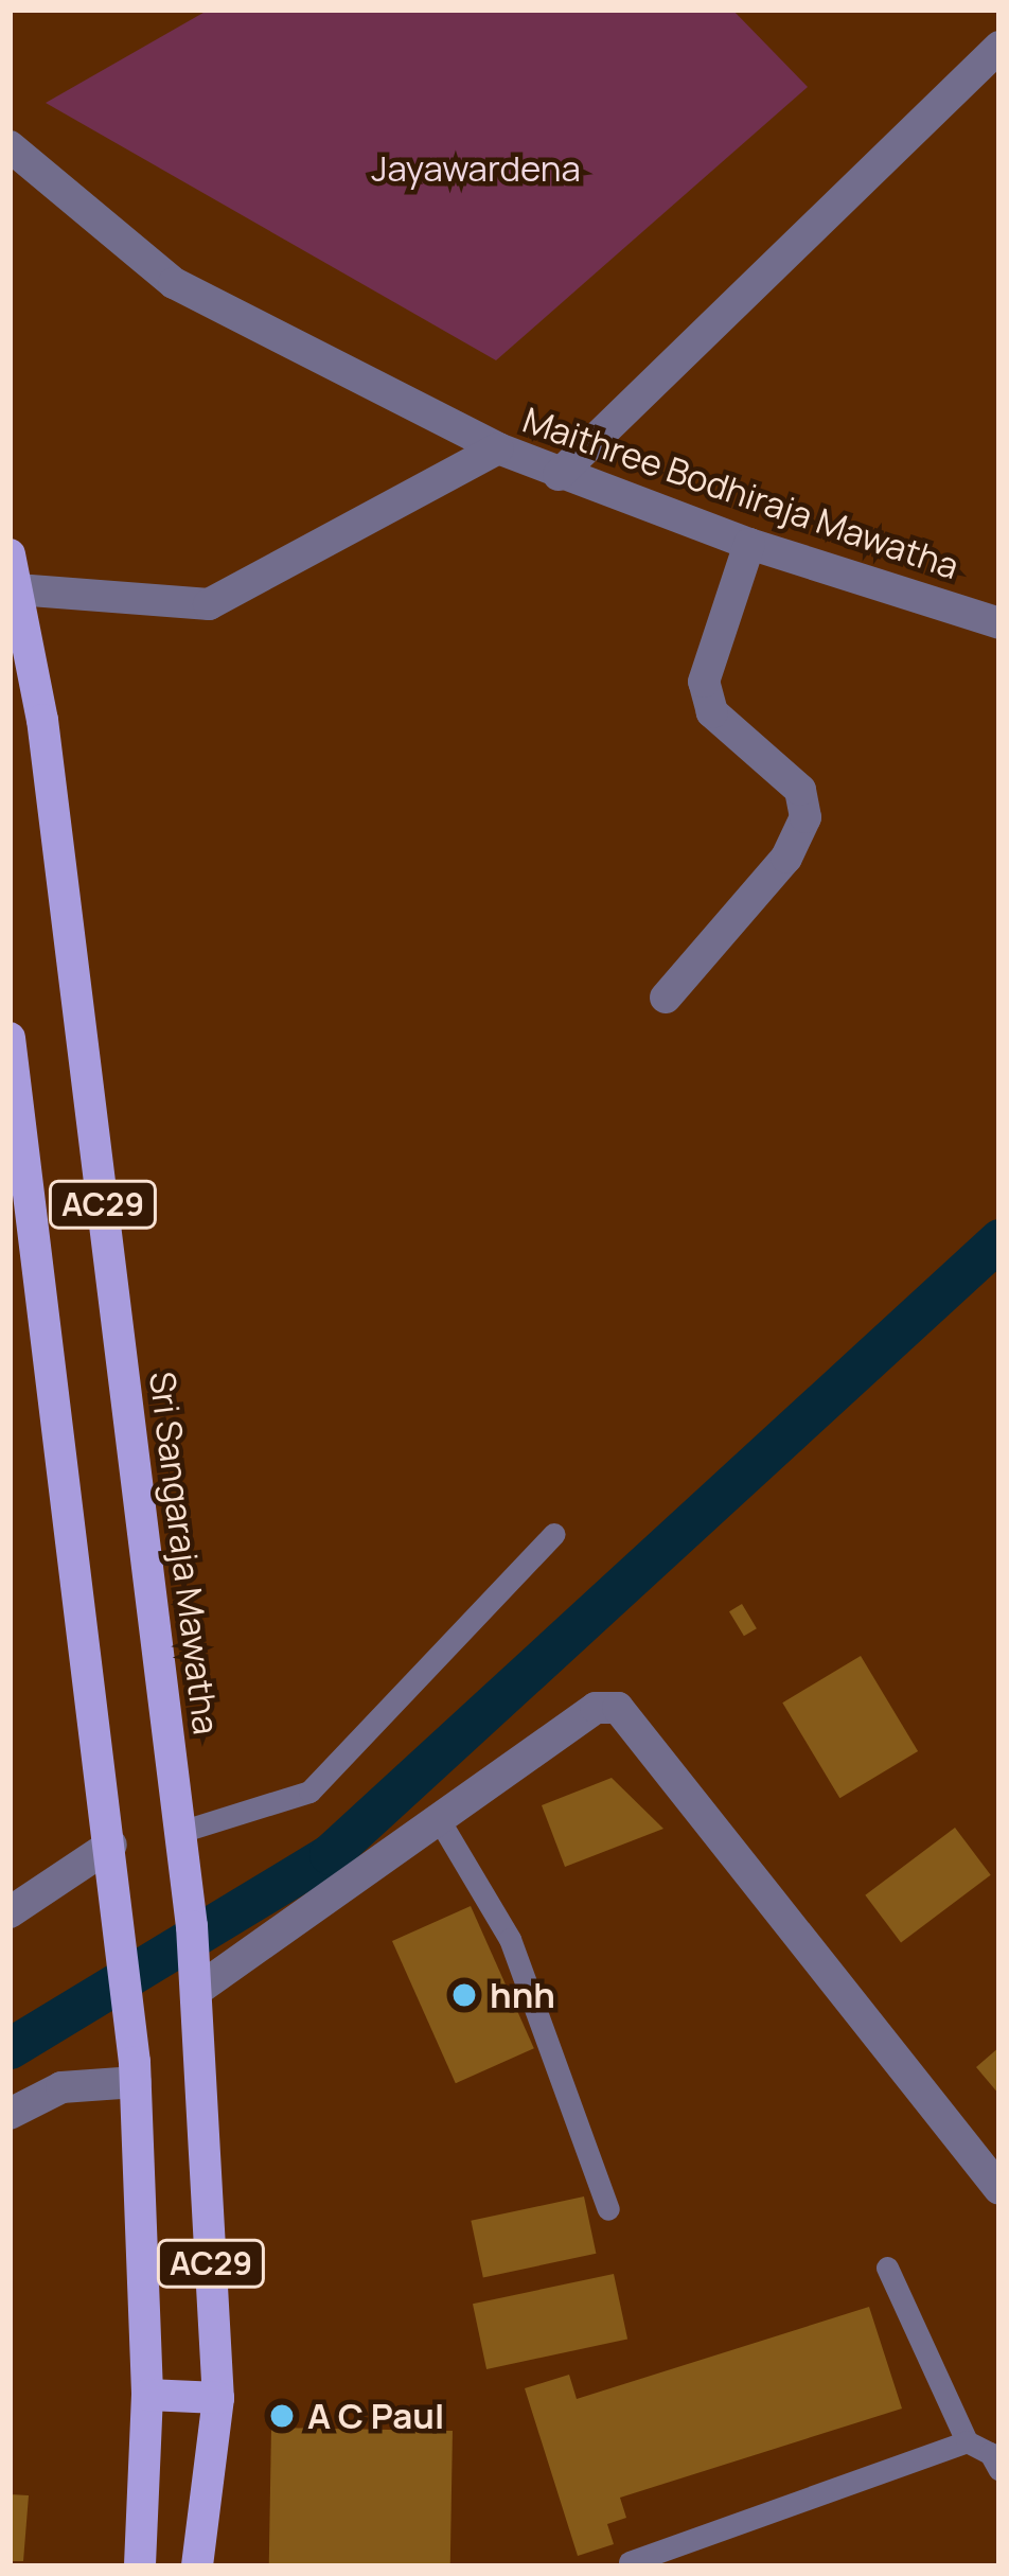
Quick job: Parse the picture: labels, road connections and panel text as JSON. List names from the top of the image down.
{
  "streets": {
    "main road": ["AC29", "Sri Sangaraja Mawatha"],
    "street": ["Maithree Bodhiraja Mawatha"]
  },
  "parks": ["Jayawardena"],
  "places": ["hnh", "A C Paul"]
}
